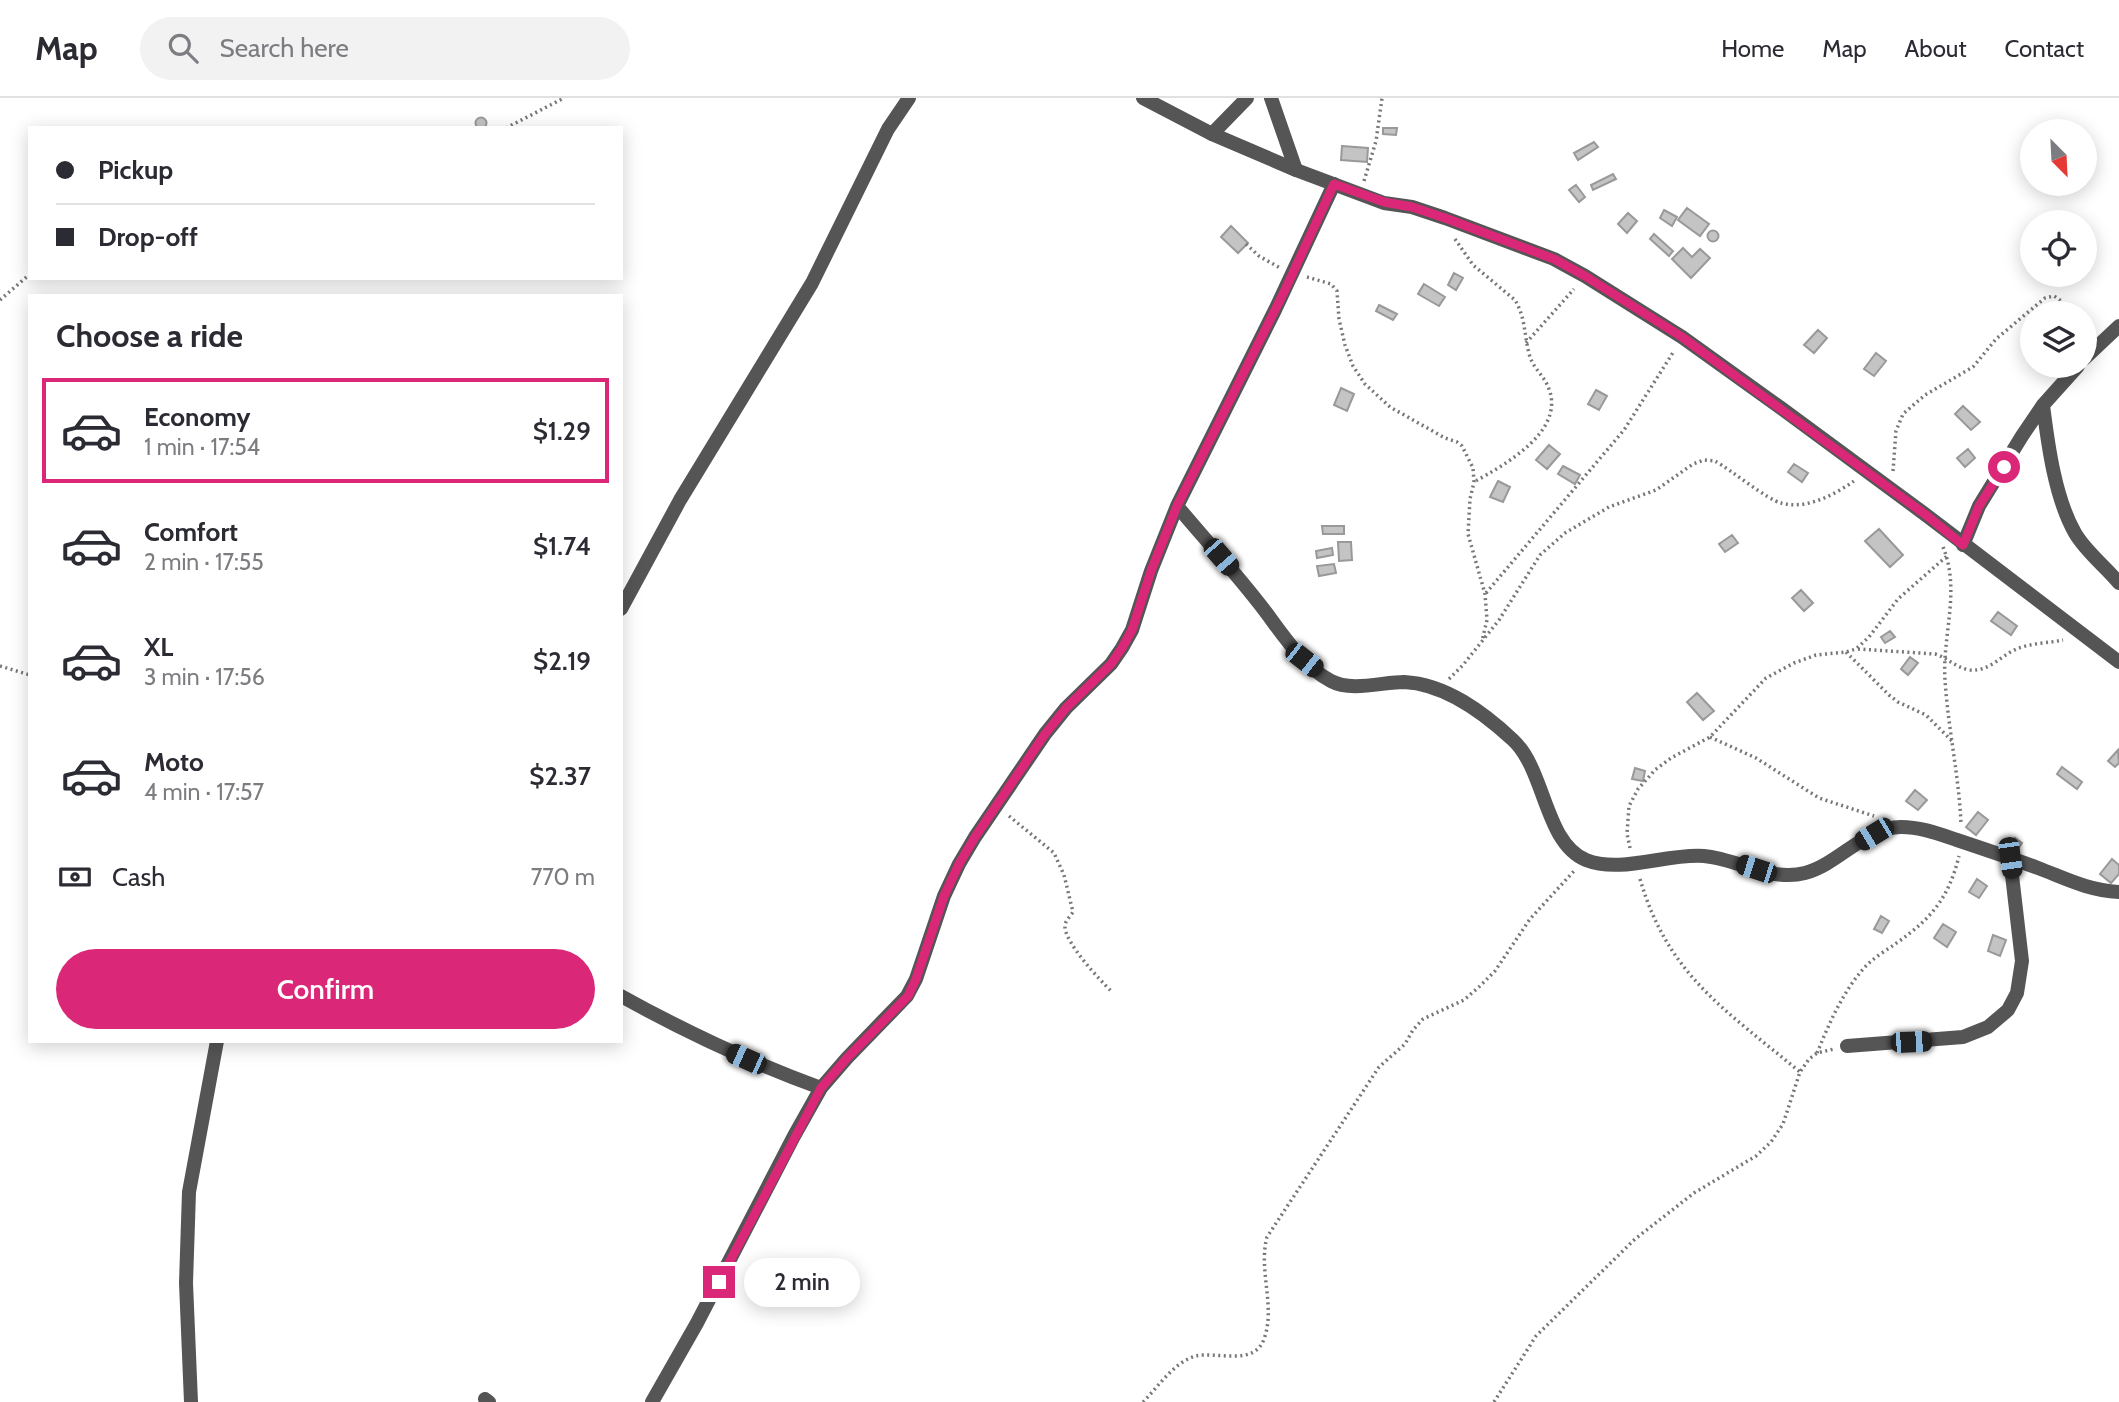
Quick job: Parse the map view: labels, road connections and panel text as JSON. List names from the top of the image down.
{
  "north": "bottom right",
  "page": {
    "header": "Map",
    "search": "Search here",
    "nav": [
      "Home",
      "Map",
      "About",
      "Contact"
    ],
    "banner": ["Pickup", "Drop-off"],
    "heading": "Choose a ride",
    "list": [
      {
        "name": "Economy",
        "note": "1 min · 17:54",
        "value": "$1.29"
      },
      {
        "name": "Comfort",
        "note": "2 min · 17:55",
        "value": "$1.74"
      },
      {
        "name": "XL",
        "note": "3 min · 17:56",
        "value": "$2.19"
      },
      {
        "name": "Moto",
        "note": "4 min · 17:57",
        "value": "$2.37"
      }
    ],
    "pay": ["Cash", "770 m"],
    "buttons": "Confirm",
    "bubble": "2 min"
  }
}
